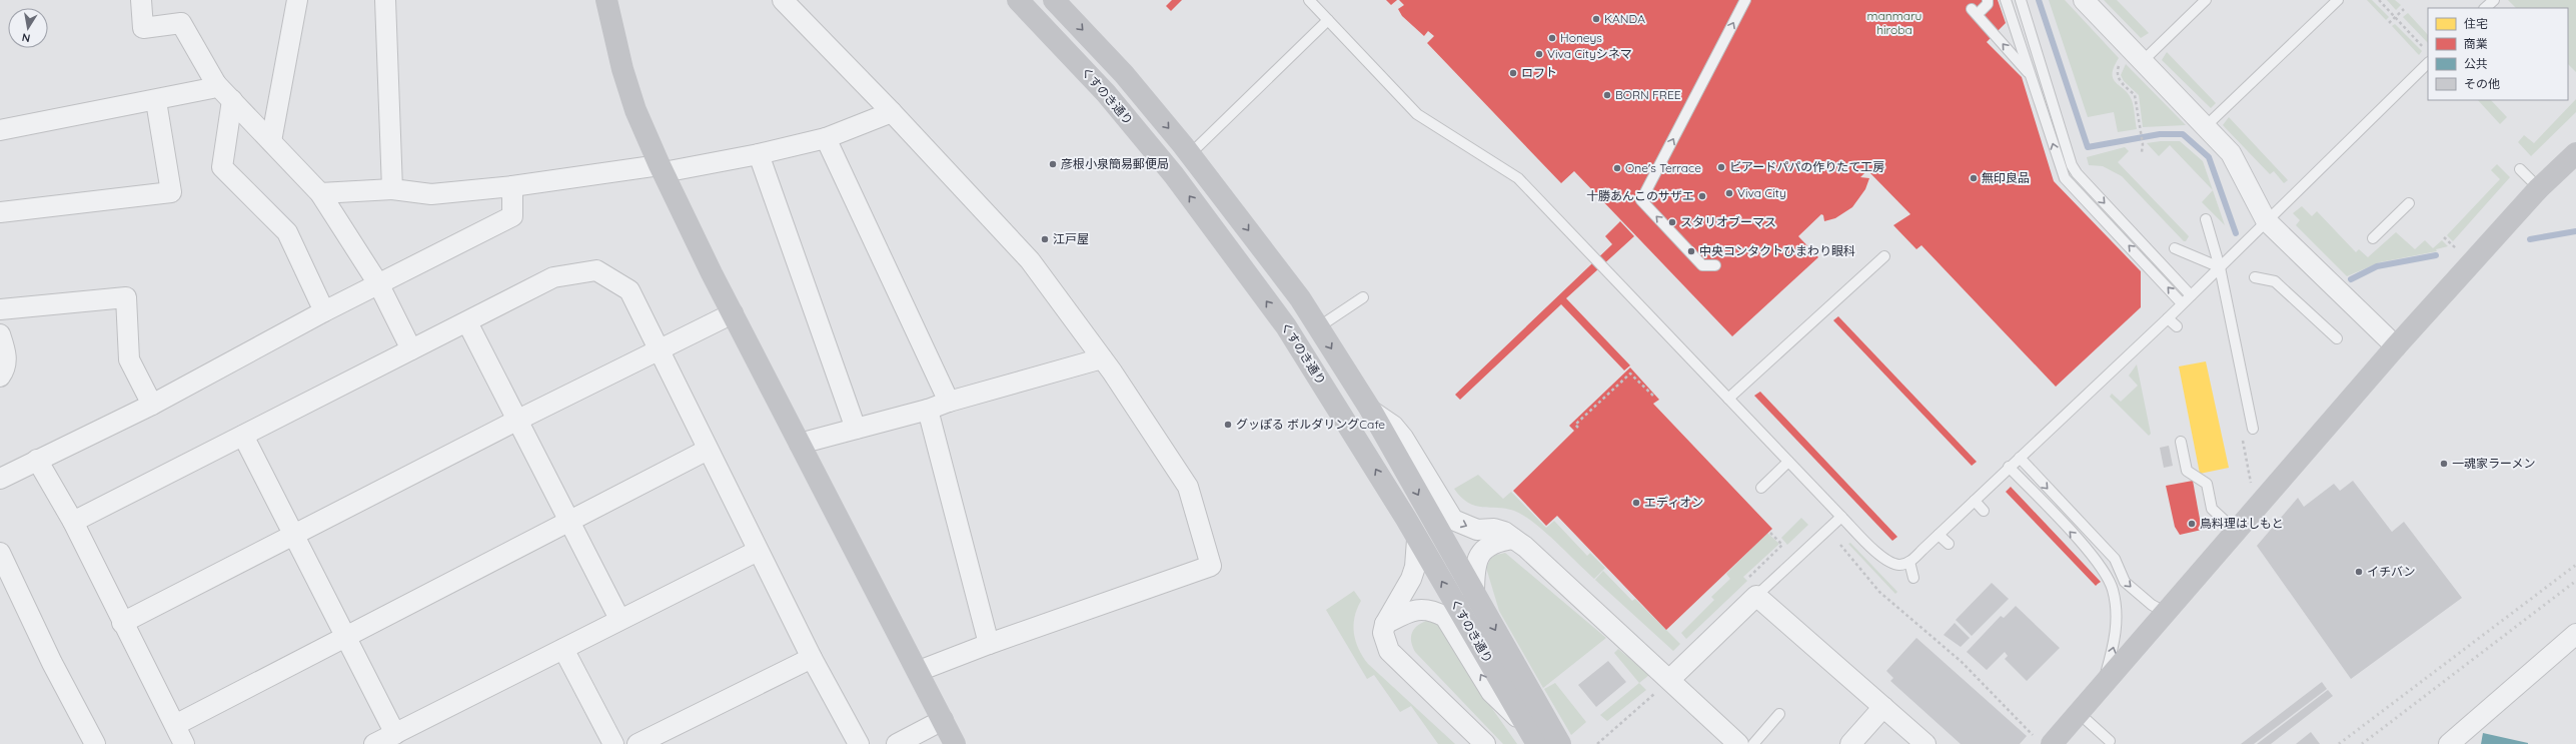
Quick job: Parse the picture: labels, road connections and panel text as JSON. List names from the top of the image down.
{
  "streets": {
    "main road": ["くすのき通り"]
  },
  "parks": ["manmaru hiroba"],
  "places": [
    "KANDA",
    "Honeys",
    "Viva Cityシネマ",
    "ロフト",
    "BORN FREE",
    "彦根小泉簡易郵便局",
    "ビアードパパの作りたて工房",
    "One's Terrace",
    "無印良品",
    "Viva City",
    "十勝あんこのサザエ",
    "スタリオブーマス",
    "江戸屋",
    "中央コンタクトひまわり眼科",
    "グッぽる ボルダリングCafe",
    "一魂家ラーメン",
    "エディオン",
    "鳥料理はしもと",
    "イチバン"
  ],
  "legend": [
    "住宅",
    "商業",
    "公共",
    "その他"
  ],
  "north": "bottom"
}
